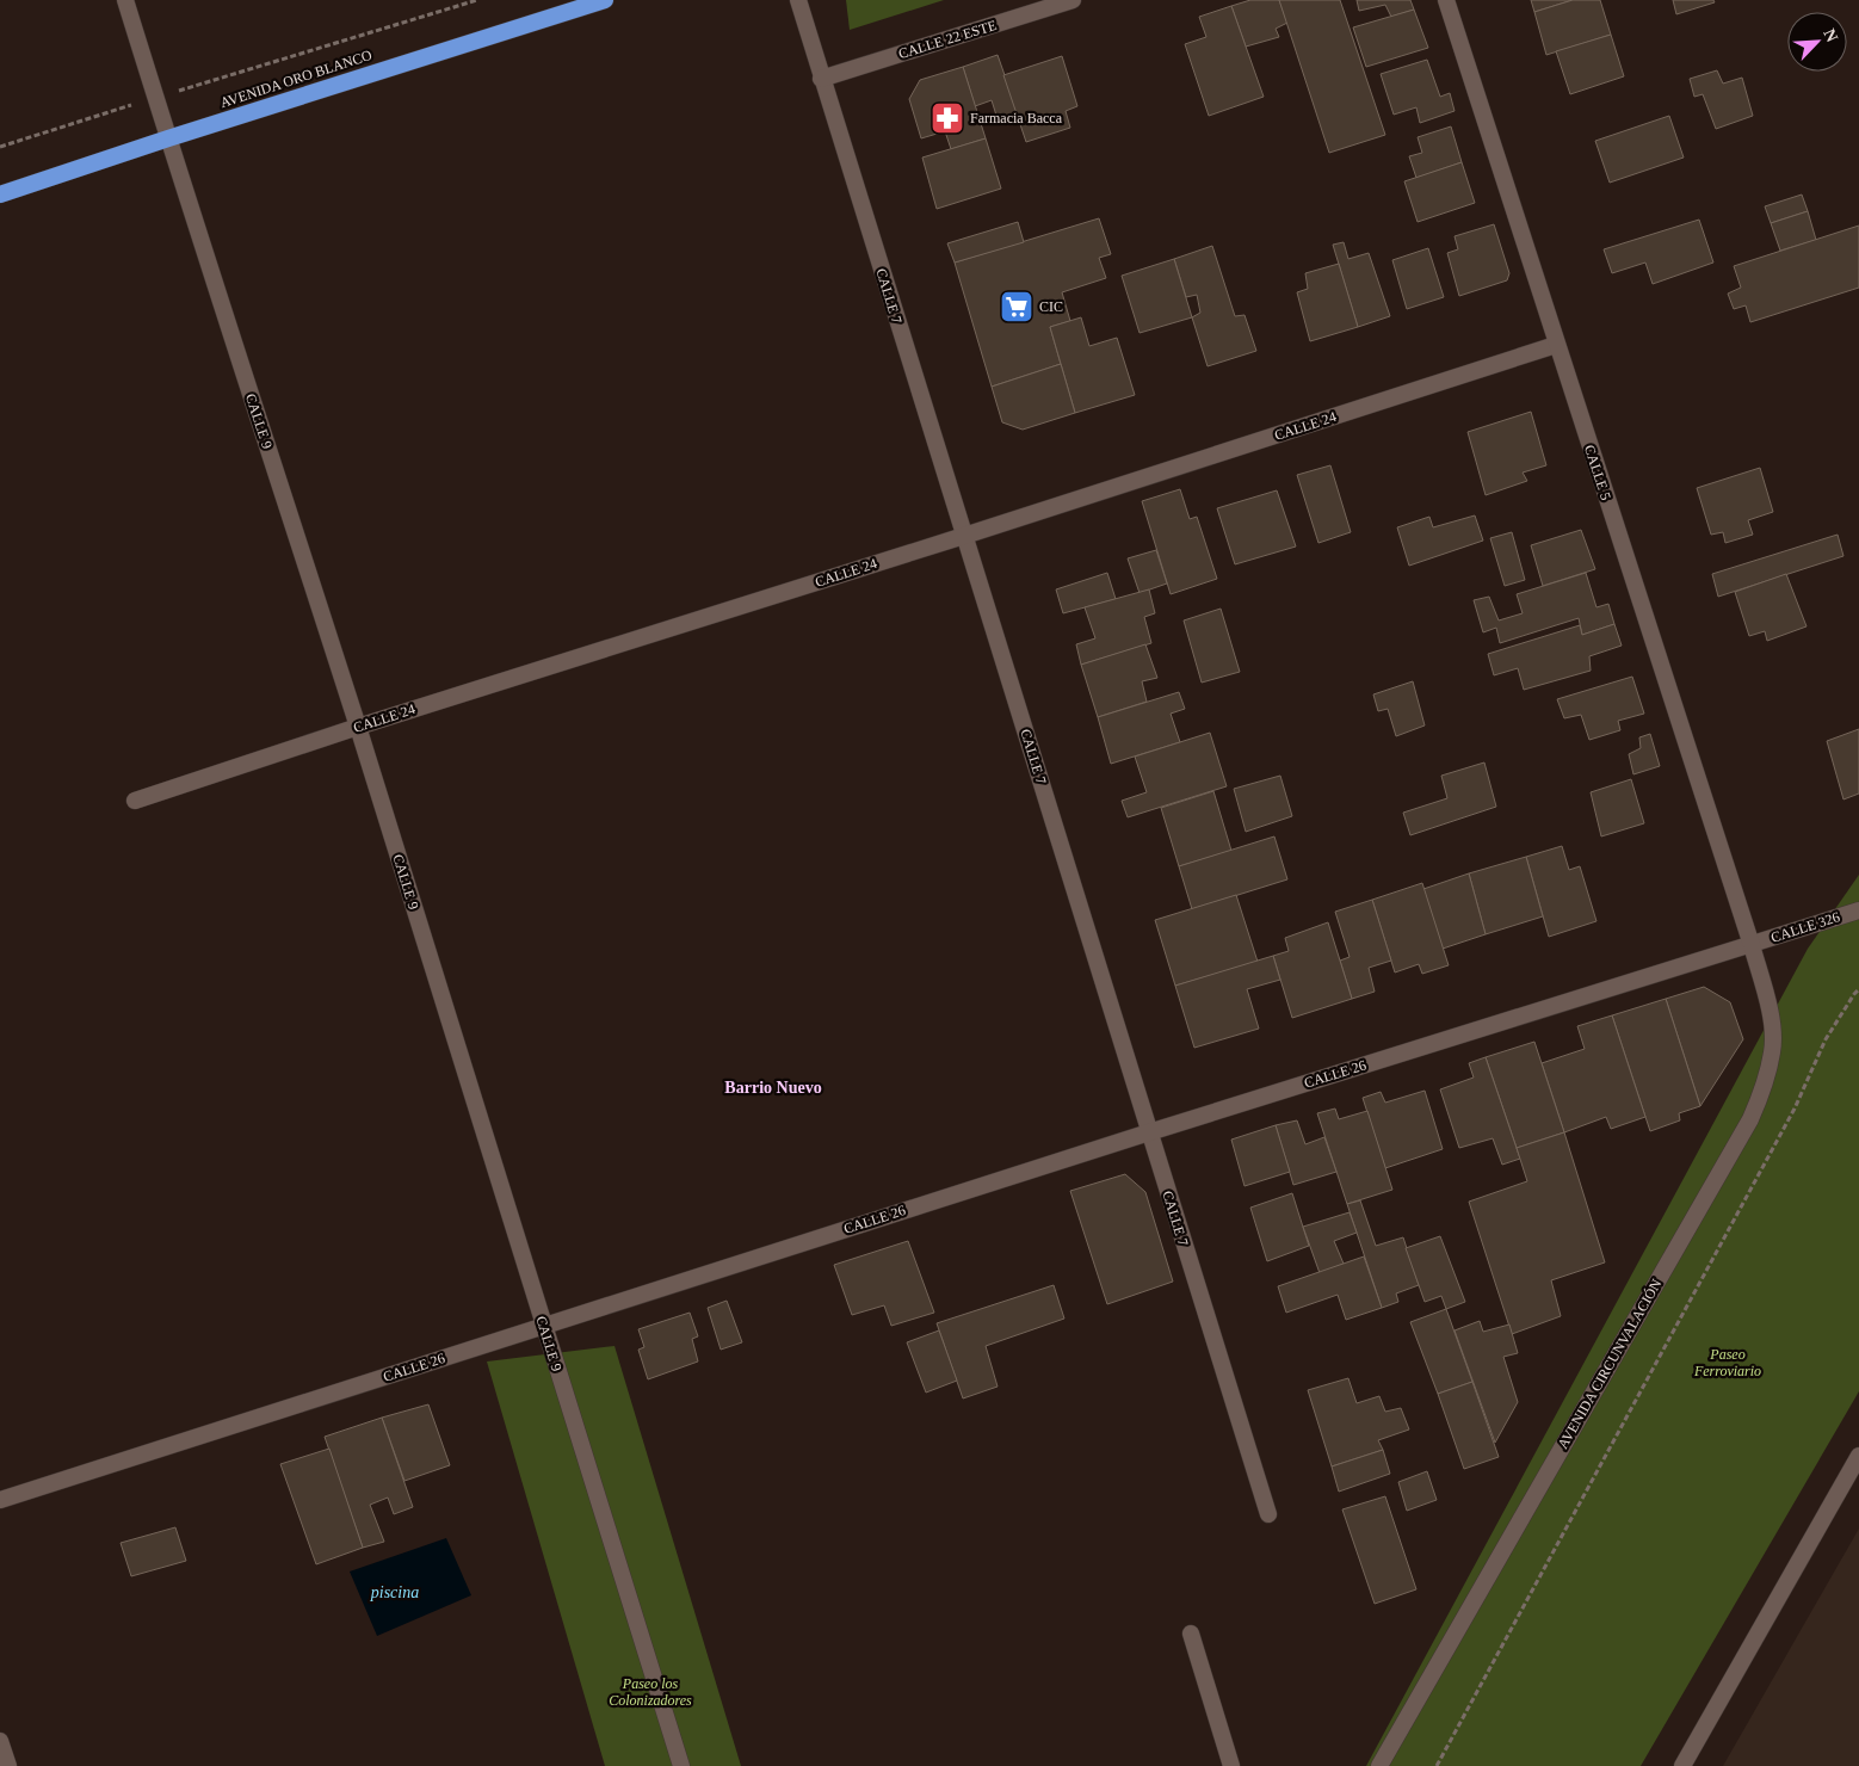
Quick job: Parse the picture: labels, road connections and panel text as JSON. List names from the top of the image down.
{
  "streets": {
    "highway": ["AVENIDA ORO BLANCO"],
    "street": [
      "CALLE 22 ESTE",
      "CALLE 7",
      "CALLE 9",
      "CALLE 24",
      "CALLE 5",
      "CALLE 326",
      "CALLE 26",
      "AVENIDA CIRCUNVALACIÓN"
    ]
  },
  "crossings": [
    ["CALLE 22 ESTE", "CALLE 7"],
    ["AVENIDA ORO BLANCO", "CALLE 9"],
    ["CALLE 7", "CALLE 24"],
    ["CALLE 7", "CALLE 26"],
    ["CALLE 9", "CALLE 24"],
    ["CALLE 9", "CALLE 26"],
    ["CALLE 24", "CALLE 5"],
    ["CALLE 5", "CALLE 326"],
    ["CALLE 5", "CALLE 26"],
    ["CALLE 5", "AVENIDA CIRCUNVALACIÓN"],
    ["CALLE 326", "CALLE 26"],
    ["CALLE 326", "AVENIDA CIRCUNVALACIÓN"],
    ["CALLE 26", "AVENIDA CIRCUNVALACIÓN"]
  ],
  "districts": ["Barrio Nuevo"],
  "water": ["piscina"],
  "parks": ["Paseo Ferroviario", "Paseo los Colonizadores"],
  "places": {
    "pharmacy": ["Farmacia Bacca"],
    "supermarket": ["CIC"]
  },
  "north": "top right"
}
